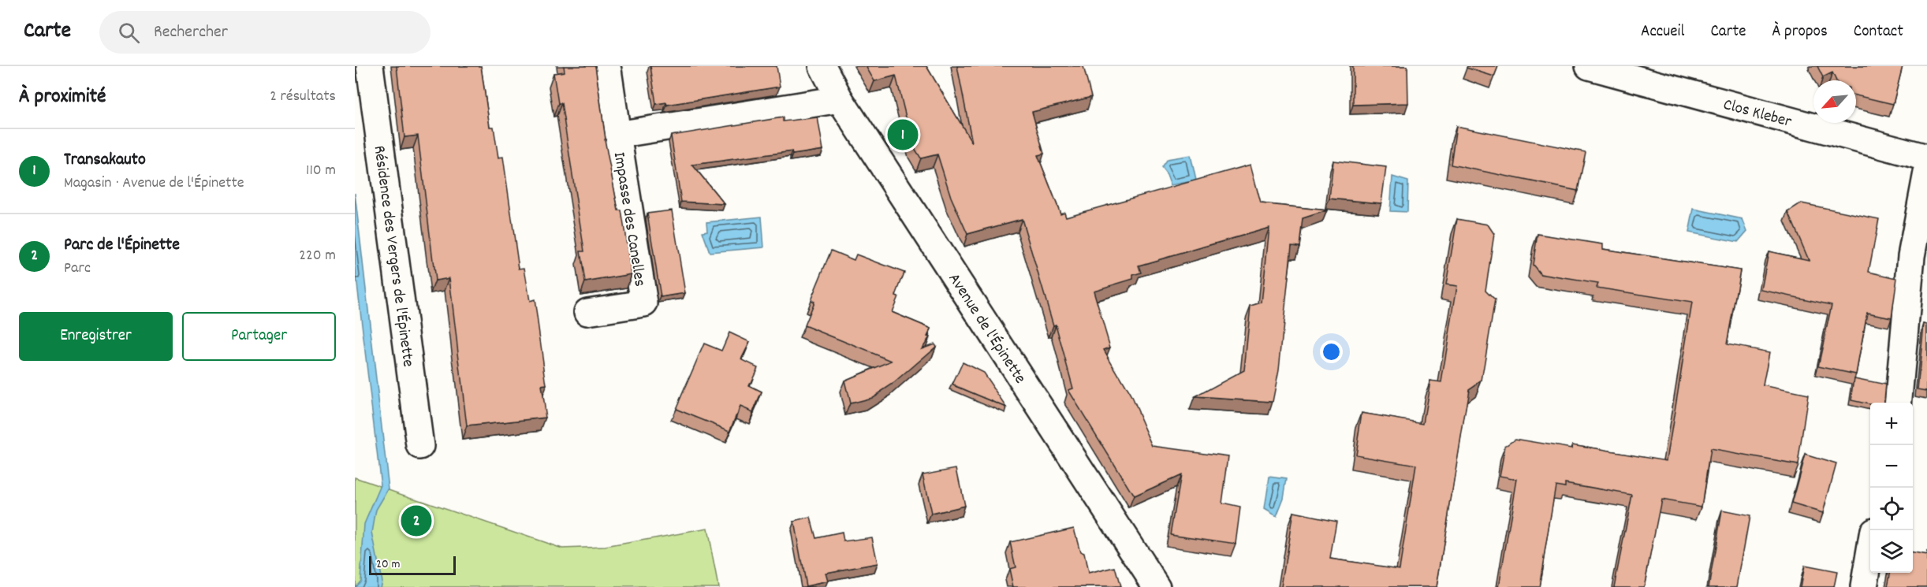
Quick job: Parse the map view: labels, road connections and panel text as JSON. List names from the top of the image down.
{
  "streets": {
    "street": [
      "Clos Kleber",
      "Impasse des Canelles",
      "Résidence des Vergers de l'Épinette",
      "Avenue de l'Épinette"
    ]
  },
  "crossings": [
    ["Impasse des Canelles", "Avenue de l'Épinette"]
  ],
  "scale_bar": "20 m",
  "north": "bottom left",
  "page": {
    "header": "Carte",
    "search": "Rechercher",
    "nav": [
      "Accueil",
      "Carte",
      "À propos",
      "Contact"
    ],
    "heading": ["À proximité", "2 résultats"],
    "pins": ["1", "2"],
    "list": [
      {
        "mark": "1",
        "name": "Transakauto",
        "note": "Magasin · Avenue de l'Épinette",
        "value": "110 m"
      },
      {
        "mark": "2",
        "name": "Parc de l'Épinette",
        "note": "Parc",
        "value": "220 m"
      }
    ],
    "buttons": ["Enregistrer", "Partager"],
    "map_buttons": ["+", "−"],
    "scale": "20 m"
  }
}
